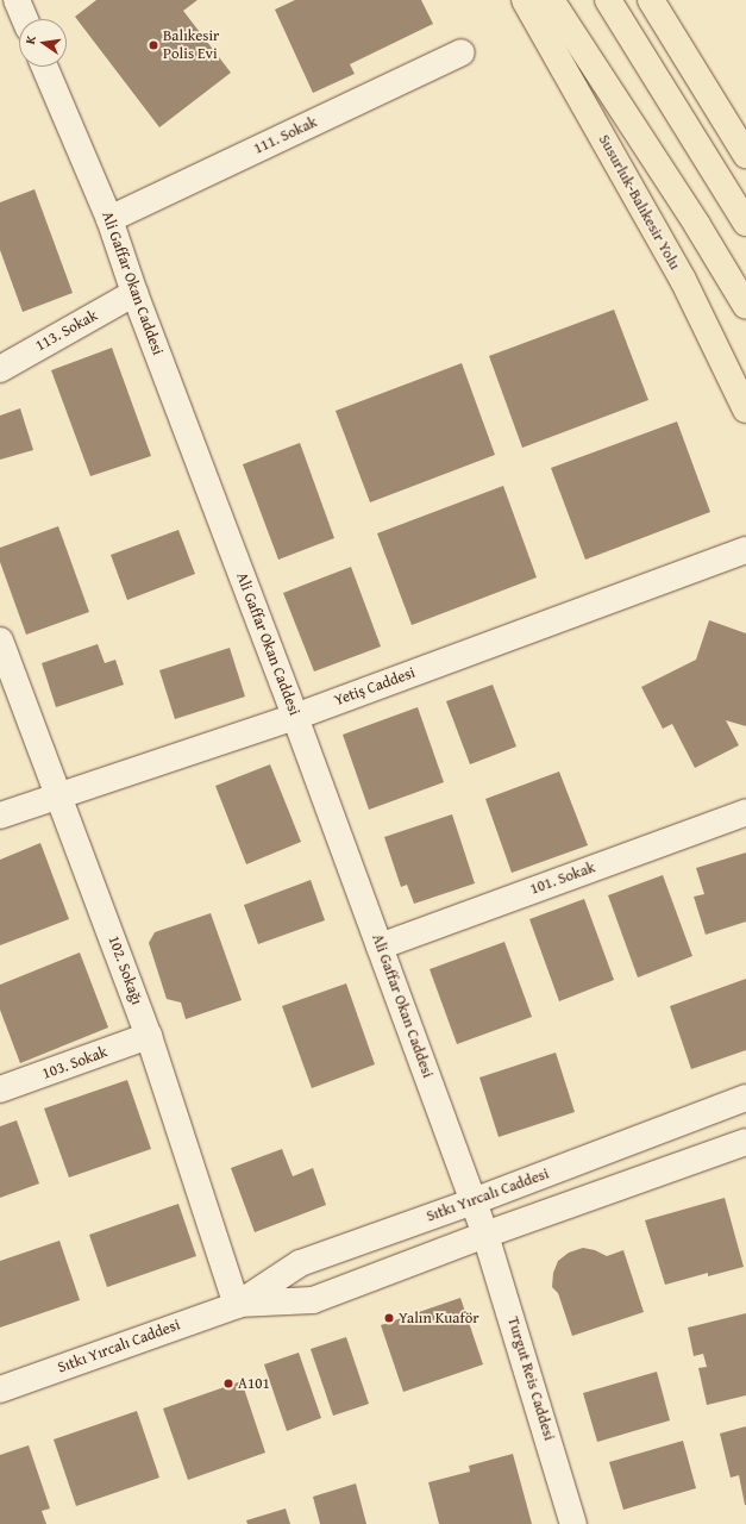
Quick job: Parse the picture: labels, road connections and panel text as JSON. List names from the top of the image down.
{
  "streets": {
    "highway": ["Susurluk-Balıkesir Yolu"],
    "street": [
      "111. Sokak",
      "Ali Gaffar Okan Caddesi",
      "113. Sokak",
      "Yetiş Caddesi",
      "101. Sokak",
      "102. Sokağı",
      "103. Sokak",
      "Sıtkı Yırcalı Caddesi",
      "Turgut Reis Caddesi"
    ]
  },
  "crossings": [
    ["111. Sokak", "Ali Gaffar Okan Caddesi"],
    ["Ali Gaffar Okan Caddesi", "113. Sokak"],
    ["Ali Gaffar Okan Caddesi", "Yetiş Caddesi"],
    ["Ali Gaffar Okan Caddesi", "101. Sokak"],
    ["Ali Gaffar Okan Caddesi", "Sıtkı Yırcalı Caddesi"],
    ["Ali Gaffar Okan Caddesi", "Turgut Reis Caddesi"],
    ["Yetiş Caddesi", "102. Sokağı"],
    ["102. Sokağı", "103. Sokak"],
    ["102. Sokağı", "Sıtkı Yırcalı Caddesi"],
    ["Sıtkı Yırcalı Caddesi", "Turgut Reis Caddesi"]
  ],
  "places": ["Balıkesir Polis Evi", "Yalın Kuaför", "A101"],
  "north": "left"
}
